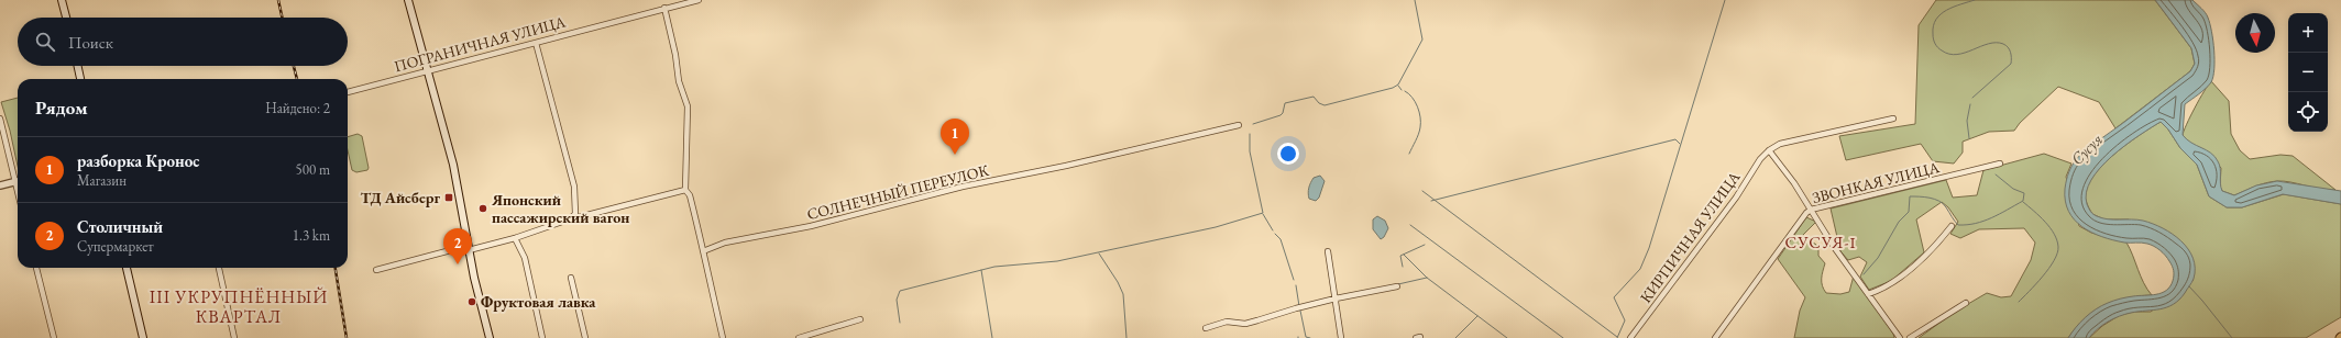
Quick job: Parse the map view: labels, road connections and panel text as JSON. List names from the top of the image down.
{
  "streets": {
    "street": [
      "ПОГРАНИЧНАЯ УЛИЦА",
      "ЗВОНКАЯ УЛИЦА",
      "СОЛНЕЧНЫЙ ПЕРЕУЛОК",
      "КИРПИЧНАЯ УЛИЦА"
    ]
  },
  "districts": ["СУСУЯ-I", "III УКРУПНЁННЫЙ КВАРТАЛ"],
  "water": ["Сусуя"],
  "places": {
    "transit": ["ТД Айсберг"],
    "other": ["Японский пассажирский вагон", "Фруктовая лавка"]
  },
  "north": "bottom",
  "page": {
    "map_buttons": ["+", "−"],
    "search": "Поиск",
    "heading": ["Рядом", "Найдено: 2"],
    "pins": ["1", "2"],
    "list": [
      {
        "mark": "1",
        "name": "разборка Кронос",
        "note": "Магазин",
        "value": "500 m"
      },
      {
        "mark": "2",
        "name": "Столичный",
        "note": "Супермаркет",
        "value": "1.3 km"
      }
    ]
  }
}
